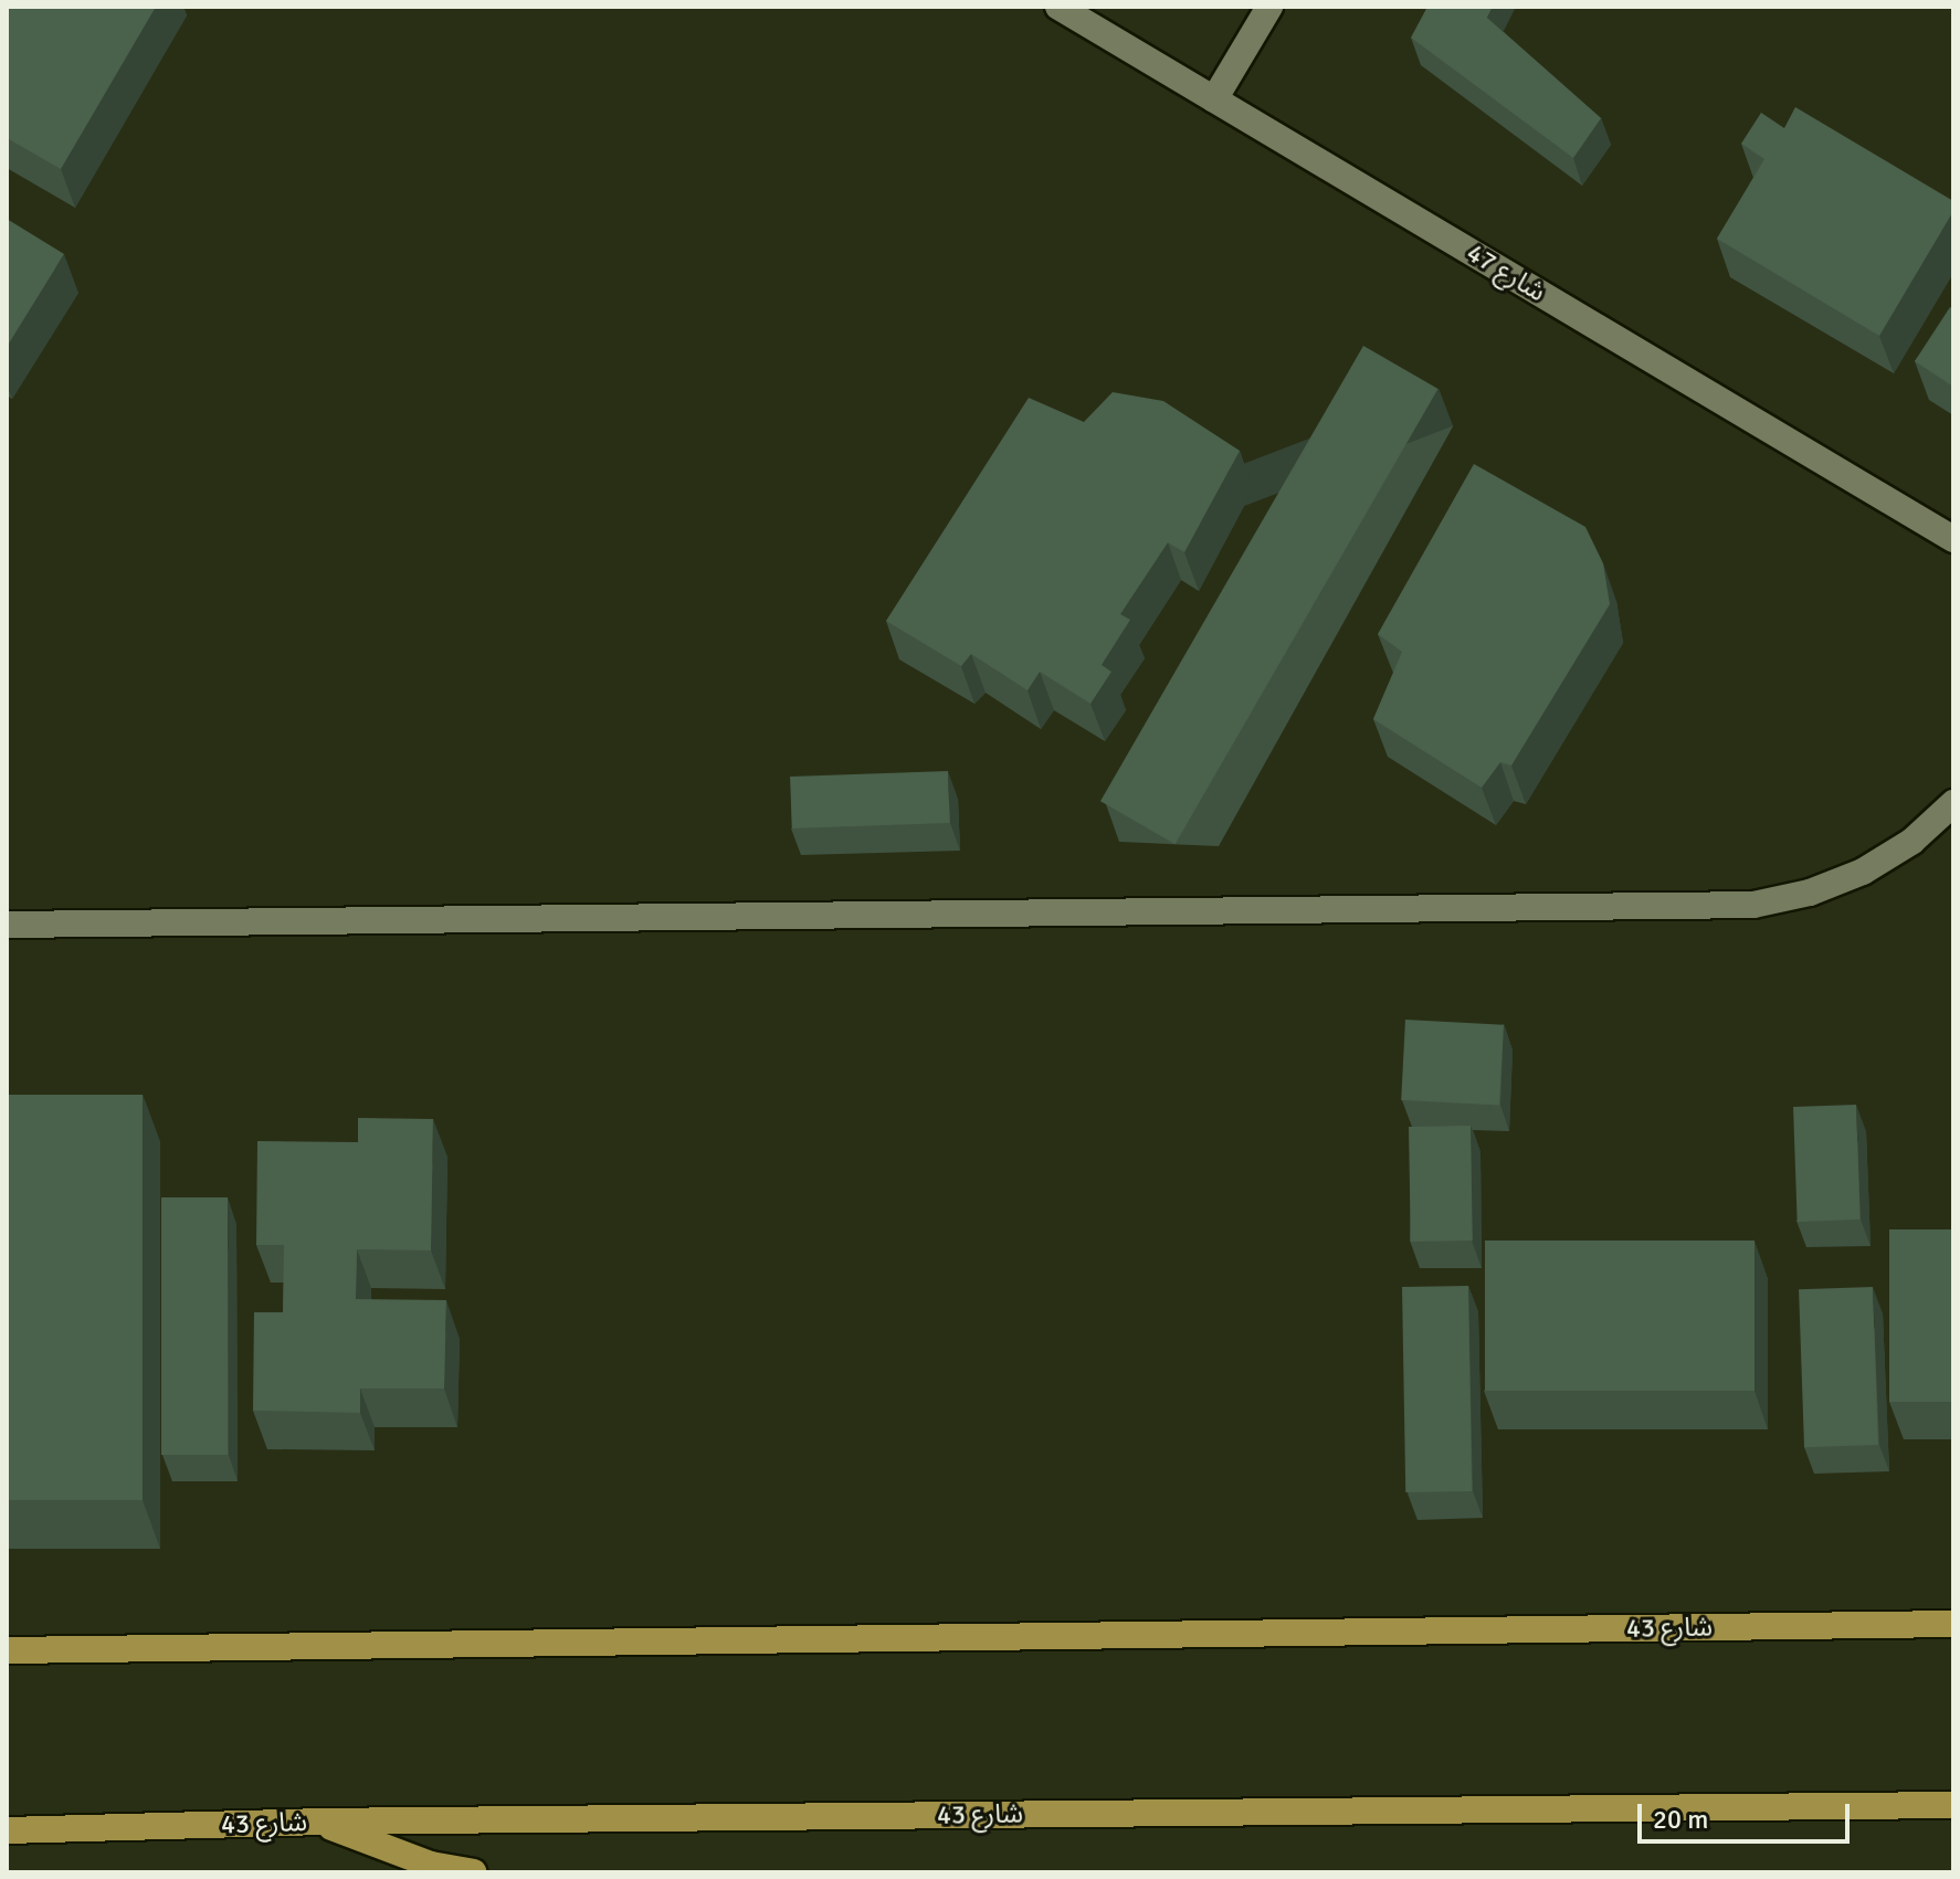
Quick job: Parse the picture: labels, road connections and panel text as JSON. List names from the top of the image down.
{
  "streets": {
    "main road": ["شارع 43"],
    "street": ["شارع 47"]
  },
  "scale_bar": "20 m"
}
